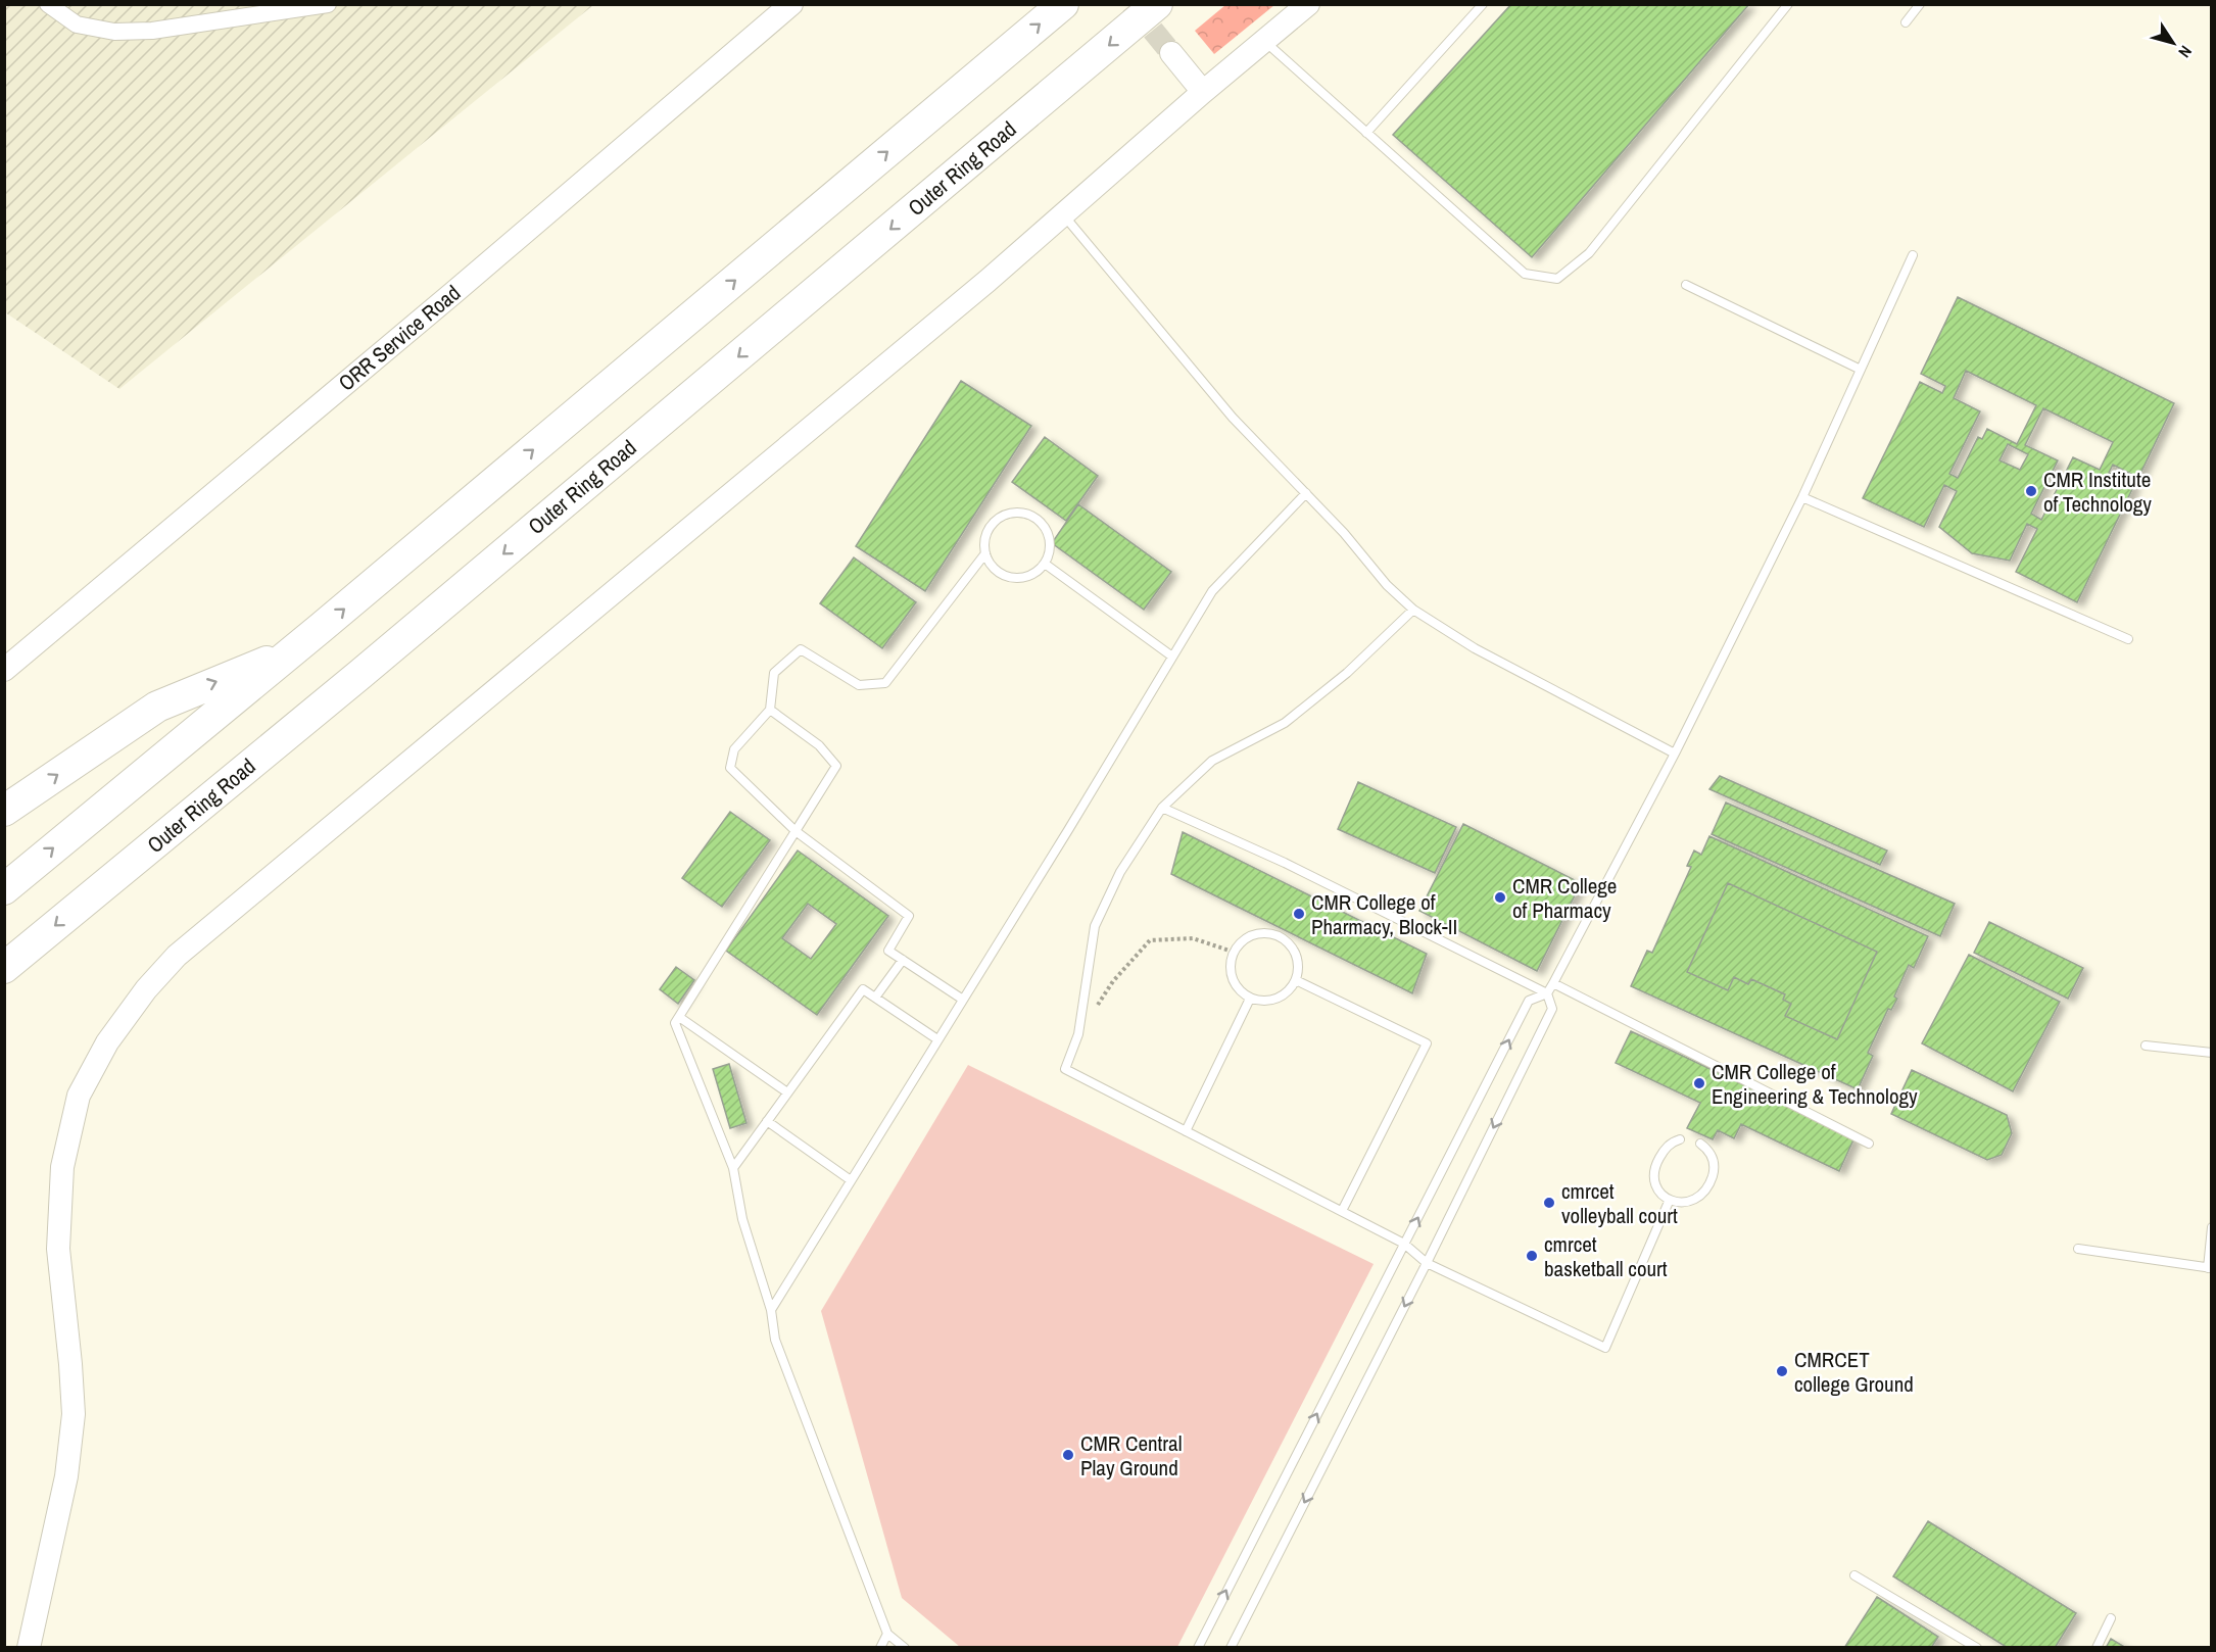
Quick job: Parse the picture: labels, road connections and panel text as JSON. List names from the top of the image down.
{
  "streets": {
    "highway": ["Outer Ring Road"],
    "main road": ["ORR Service Road"]
  },
  "places": [
    "CMR Institute of Technology",
    "CMR College of Pharmacy",
    "CMR College of Pharmacy, Block-II",
    "CMR College of Engineering & Technology",
    "cmrcet volleyball court",
    "cmrcet basketball court",
    "CMRCET college Ground",
    "CMR Central Play Ground"
  ],
  "north": "bottom right"
}
